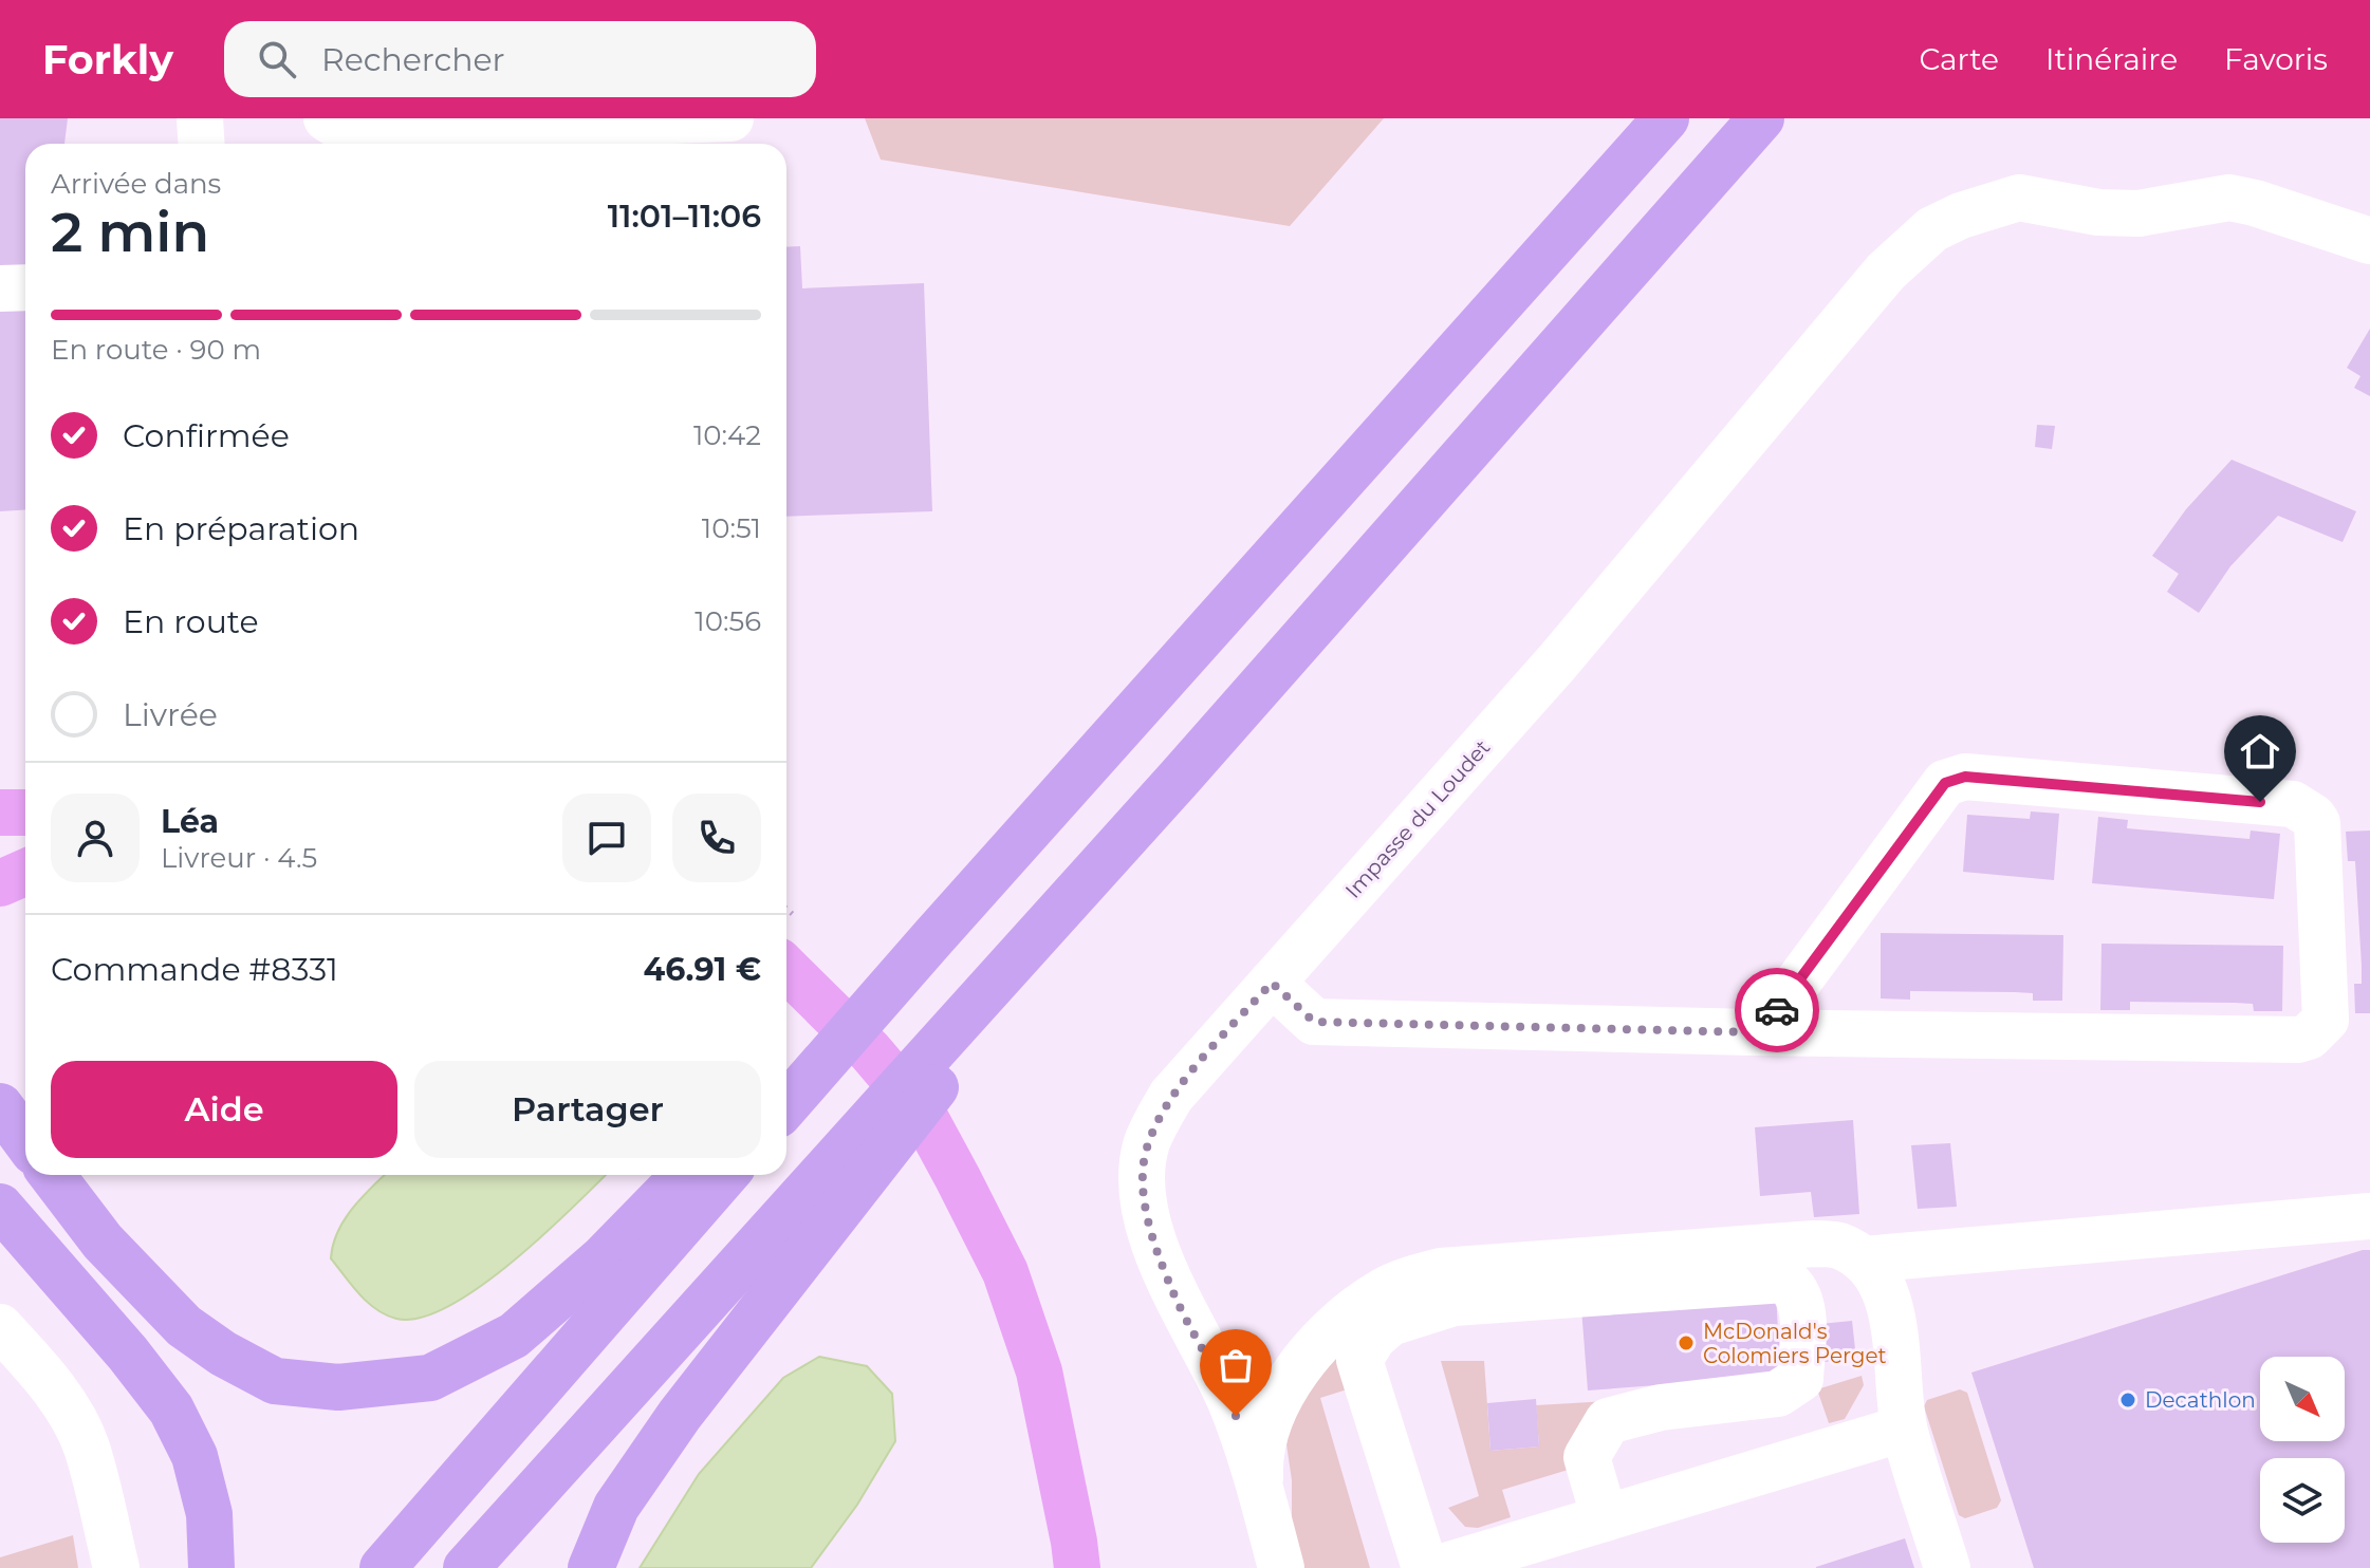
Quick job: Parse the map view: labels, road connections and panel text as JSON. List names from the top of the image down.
{
  "streets": {
    "street": ["Impasse du Loudet"]
  },
  "places": ["McDonald's Colomiers Perget", "Decathlon"],
  "north": "bottom right",
  "page": {
    "header": "Forkly",
    "search": "Rechercher",
    "nav": ["Carte", "Itinéraire", "Favoris"],
    "heading": ["2 min", "Arrivée dans", "11:01–11:06"],
    "panel": [
      "Léa",
      "Livreur · 4.5",
      "Commande #8331",
      "46.91 €"
    ],
    "bar": "En route · 90 m",
    "list": [
      ["Confirmée", "10:42"],
      ["En préparation", "10:51"],
      ["En route", "10:56"],
      "Livrée"
    ],
    "buttons": ["Aide", "Partager"]
  }
}
